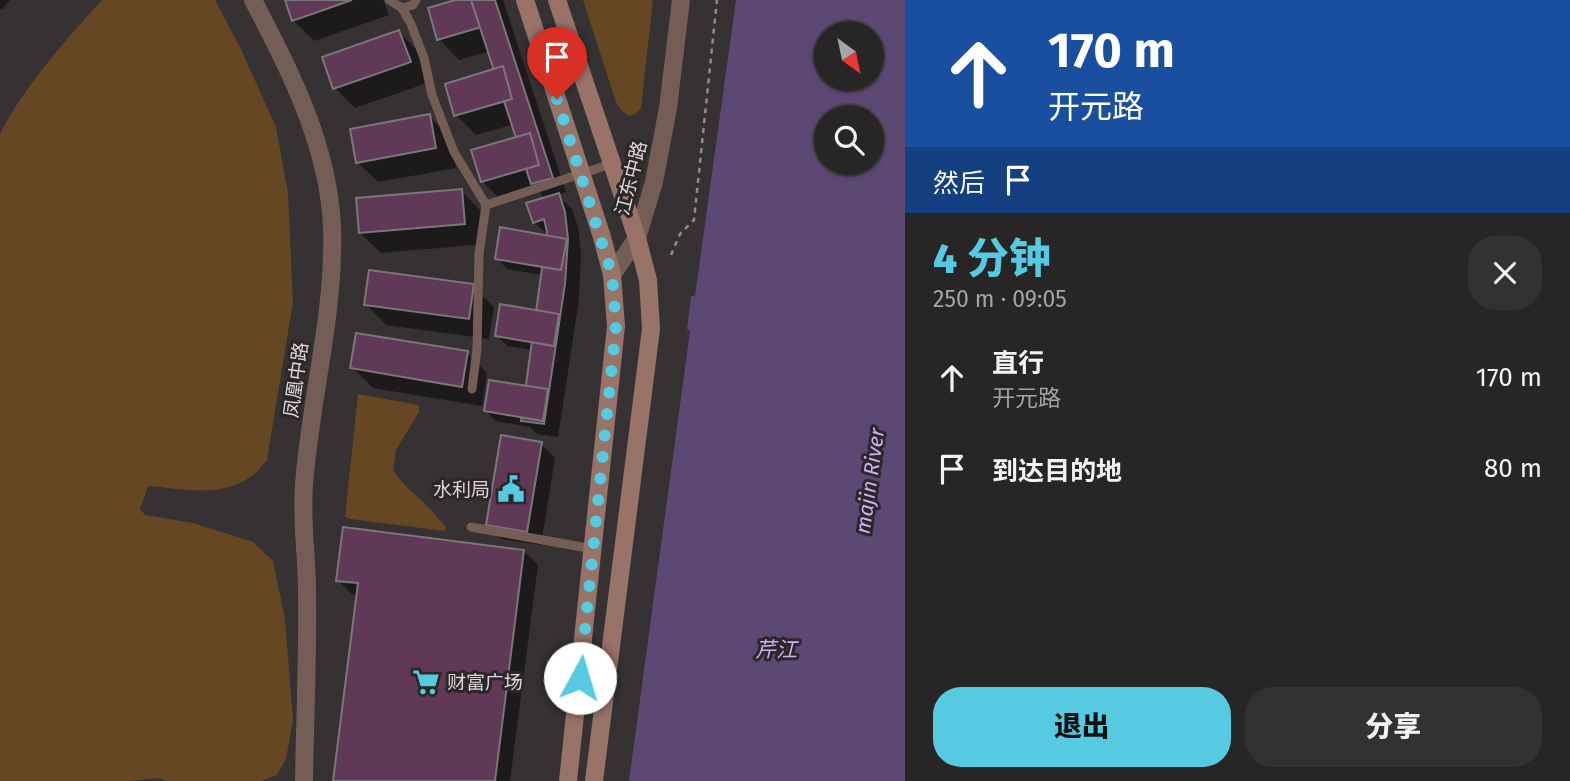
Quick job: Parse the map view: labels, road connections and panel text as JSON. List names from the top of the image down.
{
  "streets": {
    "main road": ["江东中路"],
    "street": ["凤凰中路"]
  },
  "water": ["majin River", "芹江"],
  "places": {
    "public building": ["水利局"],
    "supermarket": ["财富广场"]
  },
  "north": "bottom right",
  "page": {
    "turn": ["170 m", "开元路"],
    "then": "然后",
    "heading": ["4 分钟", "250 m · 09:05"],
    "list": [
      {
        "name": "直行",
        "note": "开元路",
        "value": "170 m"
      },
      {
        "name": "到达目的地",
        "value": "80 m"
      }
    ],
    "buttons": ["退出", "分享"]
  }
}
